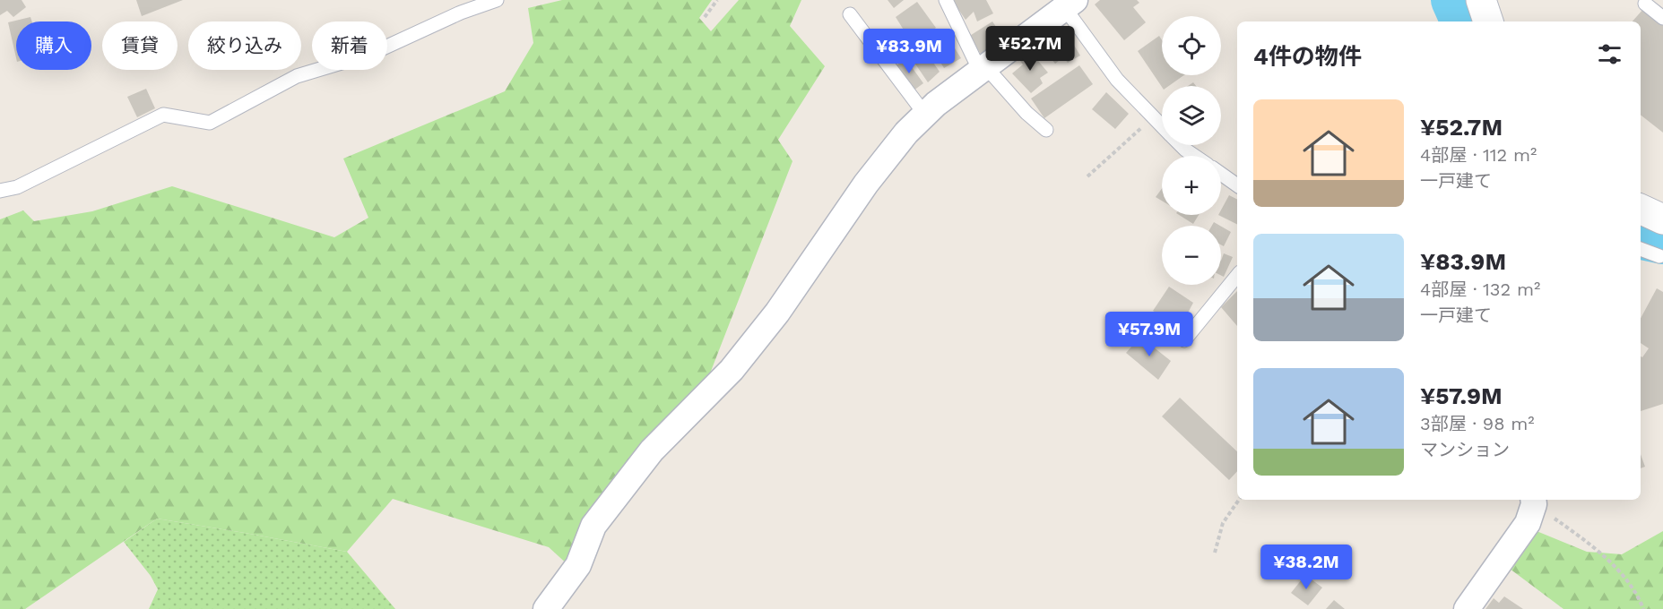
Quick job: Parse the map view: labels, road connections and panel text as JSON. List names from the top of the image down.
{
  "page": {
    "map_buttons": ["+", "−"],
    "chip": [
      "購入",
      "賃貸",
      "絞り込み",
      "新着"
    ],
    "heading": "4件の物件",
    "price": [
      "¥52.7M",
      "¥83.9M",
      "¥57.9M",
      "¥38.2M"
    ],
    "list": [
      {
        "name": "¥52.7M",
        "note": "4部屋 · 112 m² · 一戸建て"
      },
      {
        "name": "¥83.9M",
        "note": "4部屋 · 132 m² · 一戸建て"
      },
      {
        "name": "¥57.9M",
        "note": "3部屋 · 98 m² · マンション"
      }
    ]
  }
}
